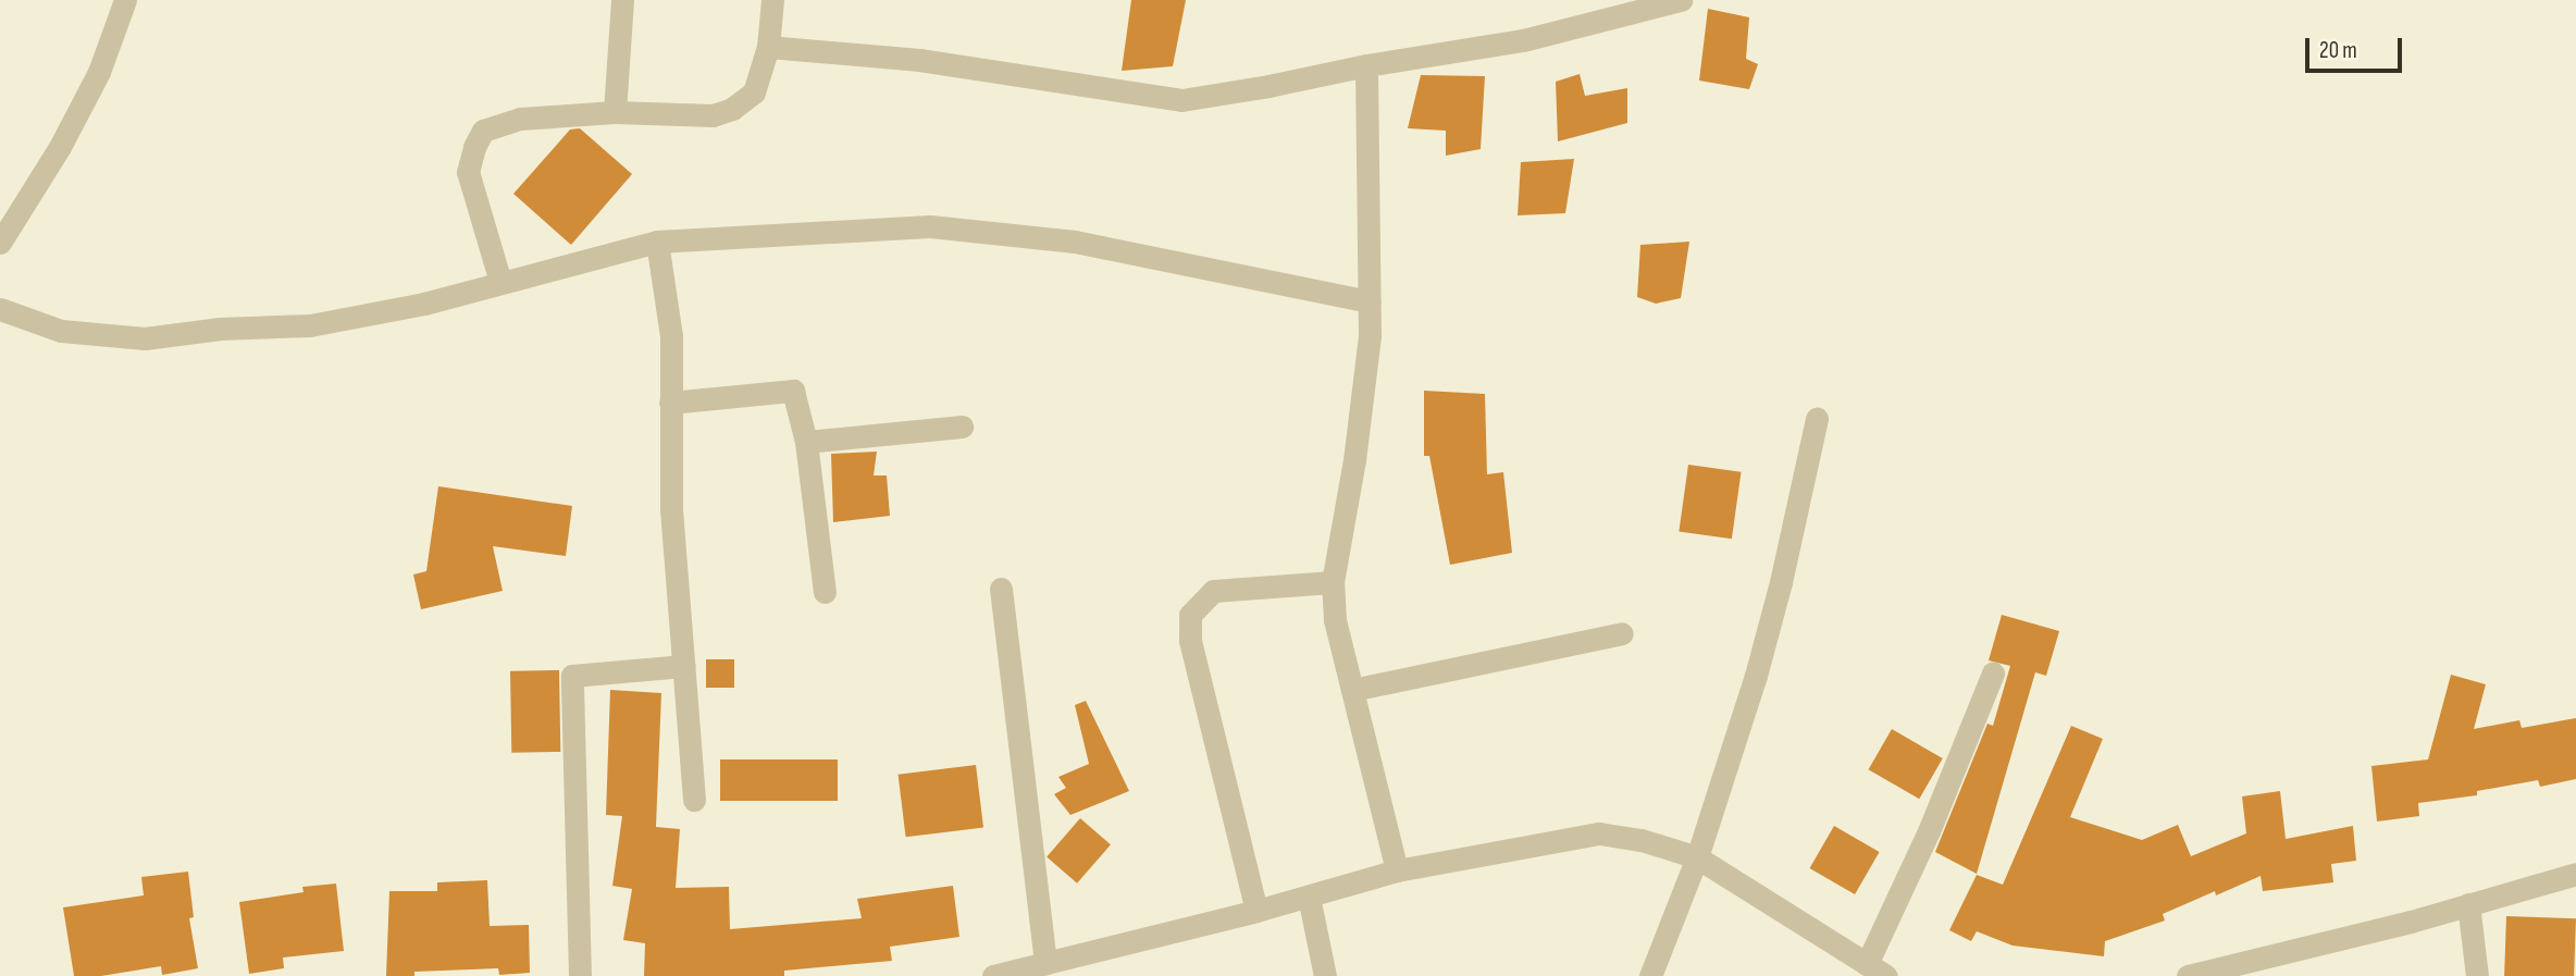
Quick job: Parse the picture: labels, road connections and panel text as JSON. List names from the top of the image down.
{
  "scale_bar": "20 m"
}
